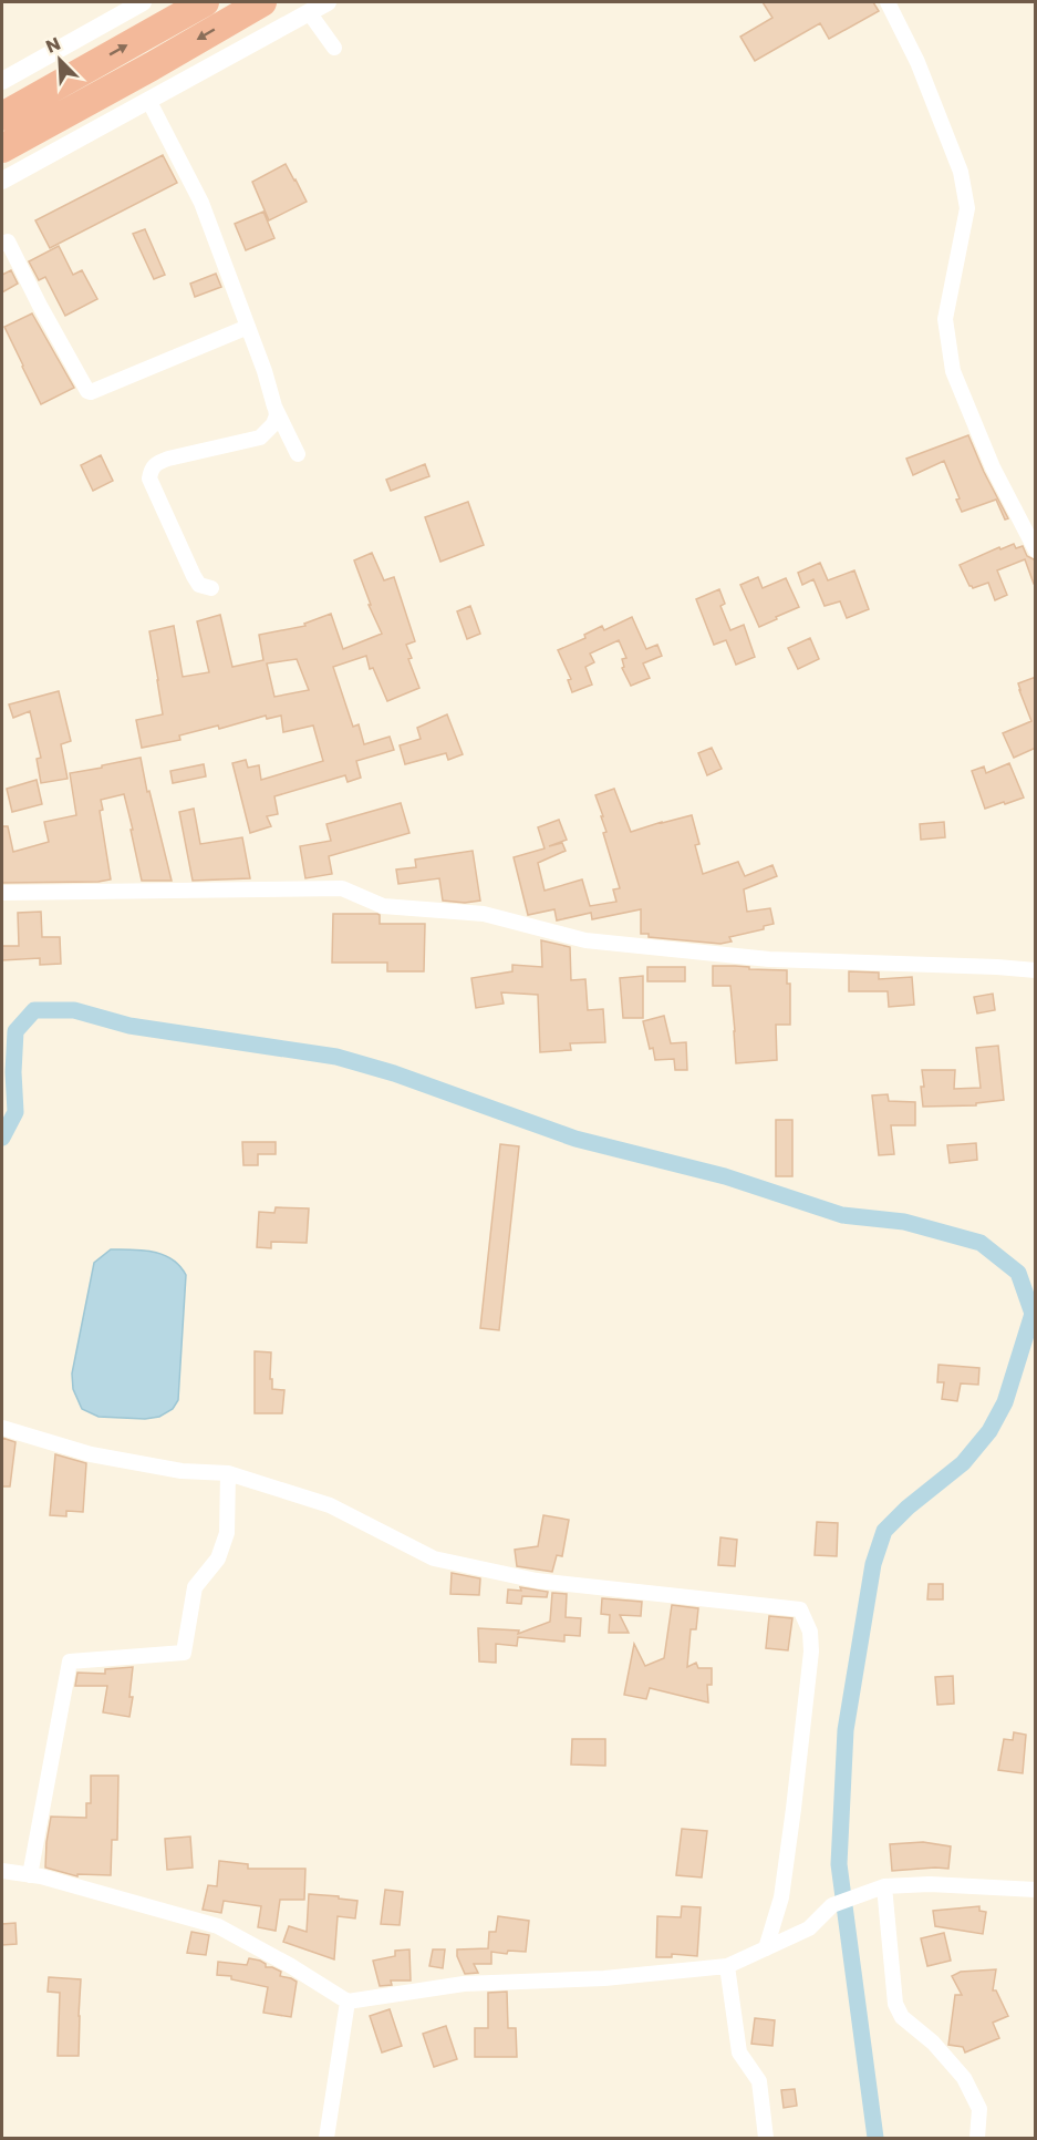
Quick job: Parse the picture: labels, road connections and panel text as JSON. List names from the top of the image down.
{
  "north": "top left"
}
